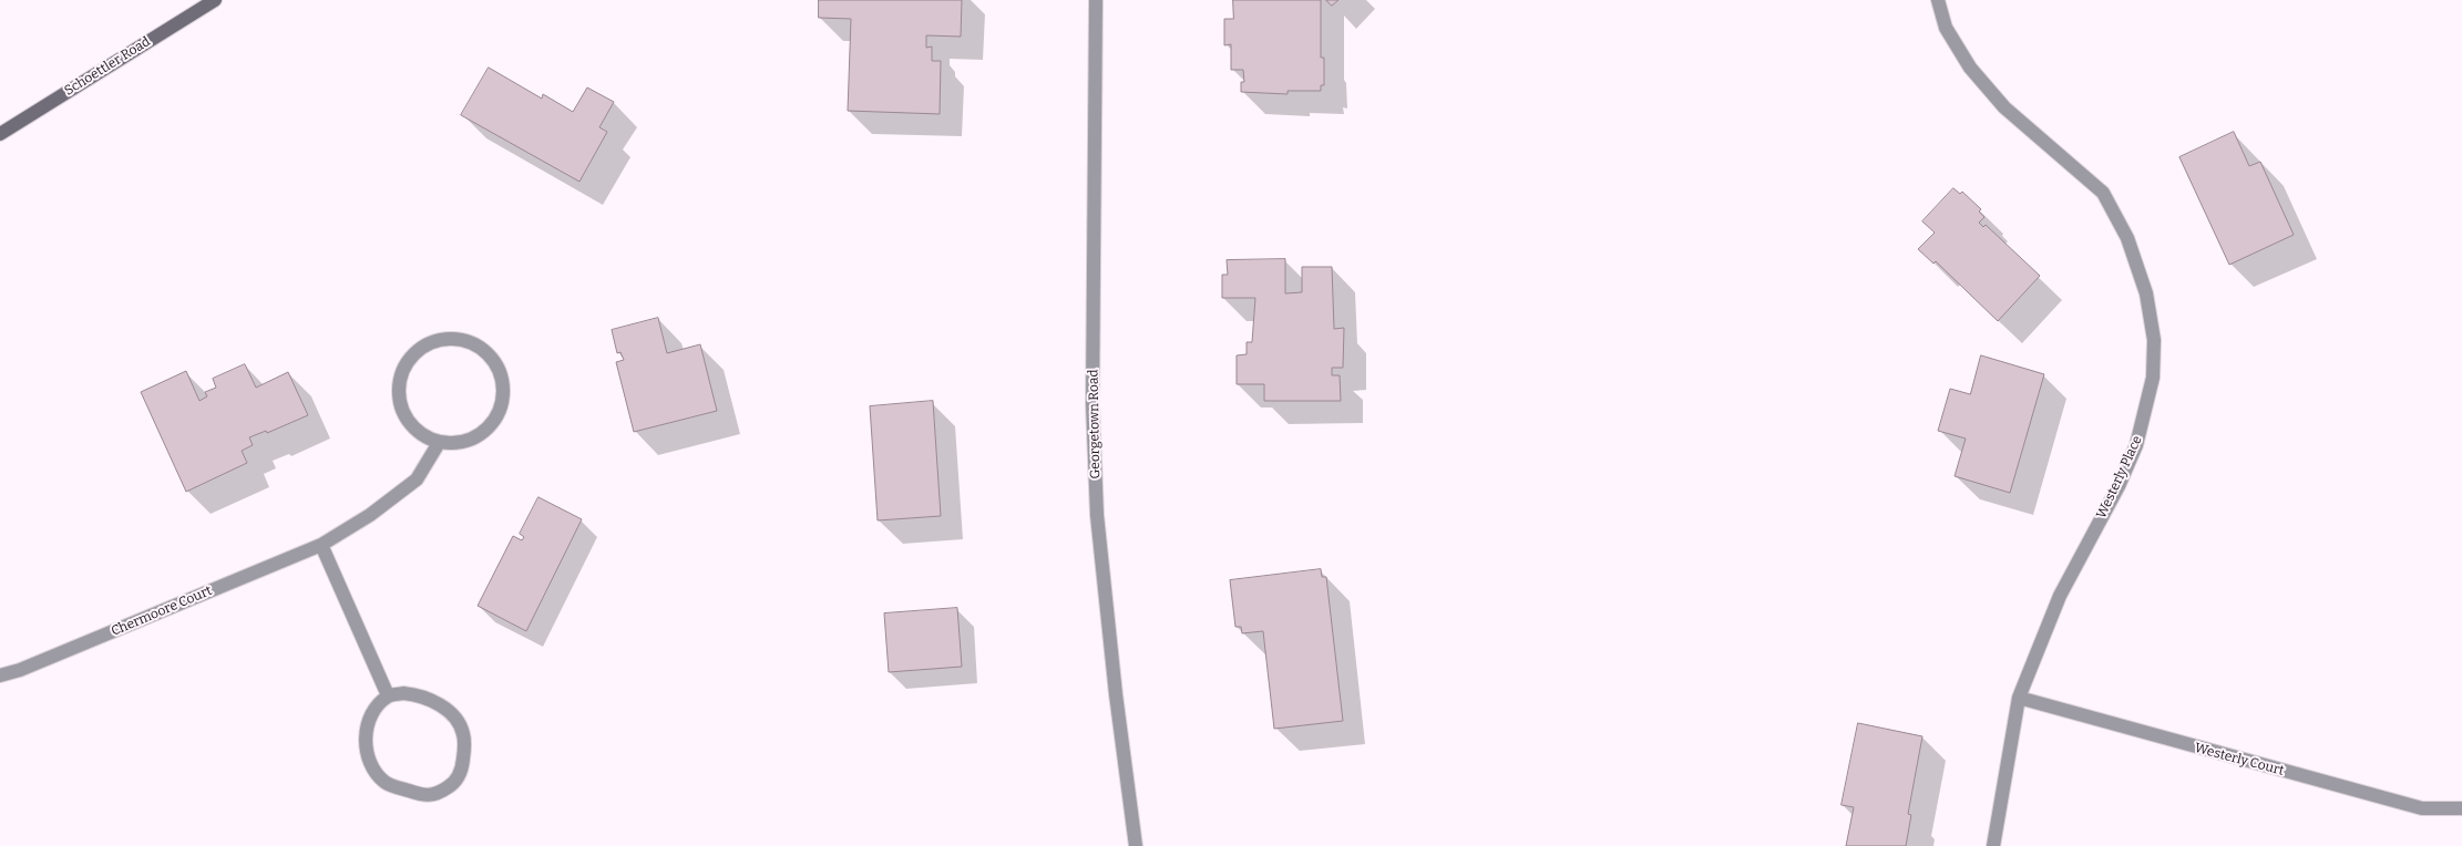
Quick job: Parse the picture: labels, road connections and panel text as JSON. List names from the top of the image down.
{
  "streets": {
    "street": [
      "Schoettler Road",
      "Georgetown Road",
      "Westerly Place",
      "Chermoore Court",
      "Westerly Court"
    ]
  },
  "crossings": [
    ["Westerly Place", "Westerly Court"]
  ]
}
